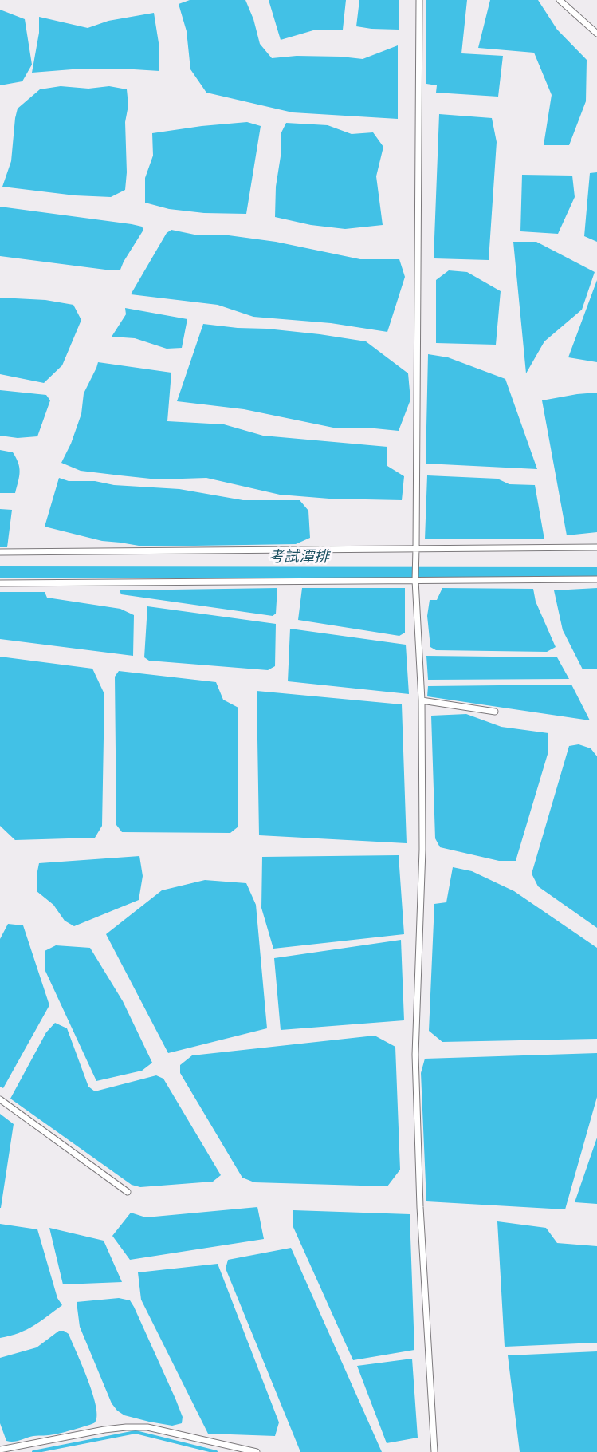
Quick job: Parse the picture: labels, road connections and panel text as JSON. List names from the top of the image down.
{
  "water": ["考試潭排"]
}
